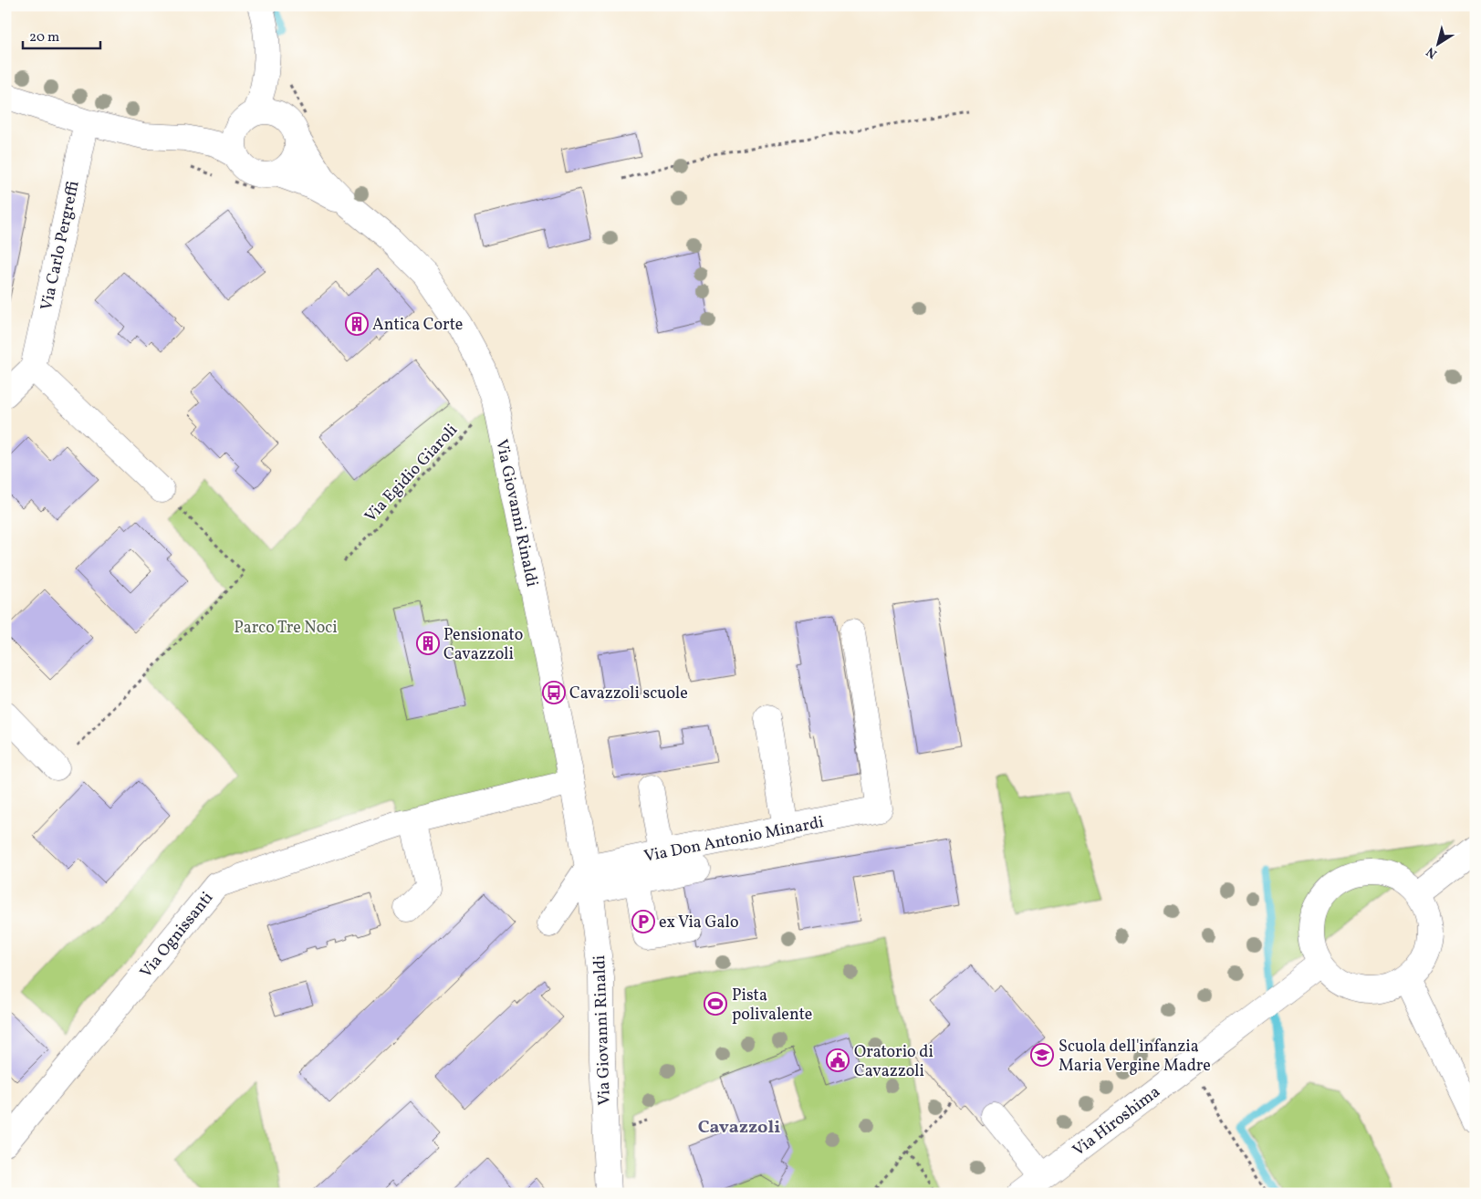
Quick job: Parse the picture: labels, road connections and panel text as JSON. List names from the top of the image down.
{
  "streets": {
    "street": [
      "Via Carlo Pergreffi",
      "Via Giovanni Rinaldi",
      "Via Don Antonio Minardi",
      "Via Ognissanti",
      "Via Hiroshima"
    ],
    "path": ["Via Egidio Giaroli"]
  },
  "crossings": [
    ["Via Egidio Giaroli", "Via Giovanni Rinaldi"],
    ["Via Giovanni Rinaldi", "Via Don Antonio Minardi"],
    ["Via Giovanni Rinaldi", "Via Ognissanti"]
  ],
  "districts": ["Cavazzoli"],
  "parks": ["Parco Tre Noci"],
  "places": {
    "building": ["Antica Corte", "Pensionato Cavazzoli"],
    "bus stop": ["Cavazzoli scuole"],
    "parking": ["ex Via Galo"],
    "sports": ["Pista polivalente"],
    "school or university": ["Scuola dell'infanzia Maria Vergine Madre"],
    "public building": ["Oratorio di Cavazzoli"]
  },
  "scale_bar": "20 m",
  "north": "bottom left"
}
